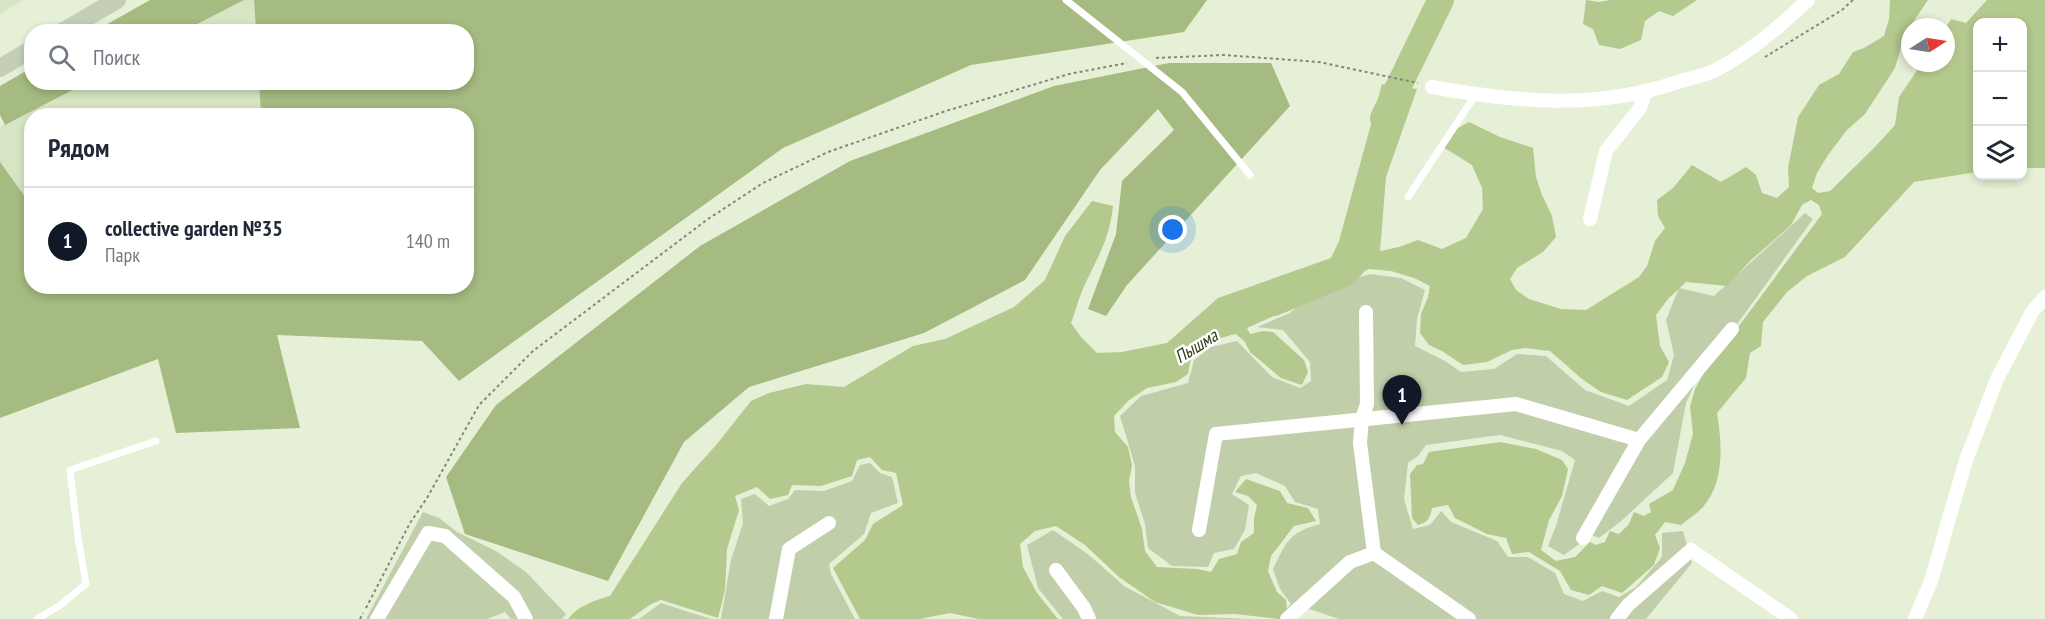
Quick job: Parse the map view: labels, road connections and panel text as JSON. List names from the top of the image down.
{
  "water": ["Пышма"],
  "north": "right",
  "page": {
    "map_buttons": ["+", "−"],
    "search": "Поиск",
    "heading": "Рядом",
    "list": [
      {
        "mark": "1",
        "name": "collective garden №35",
        "note": "Парк",
        "value": "140 m"
      }
    ],
    "pins": "1"
  }
}
